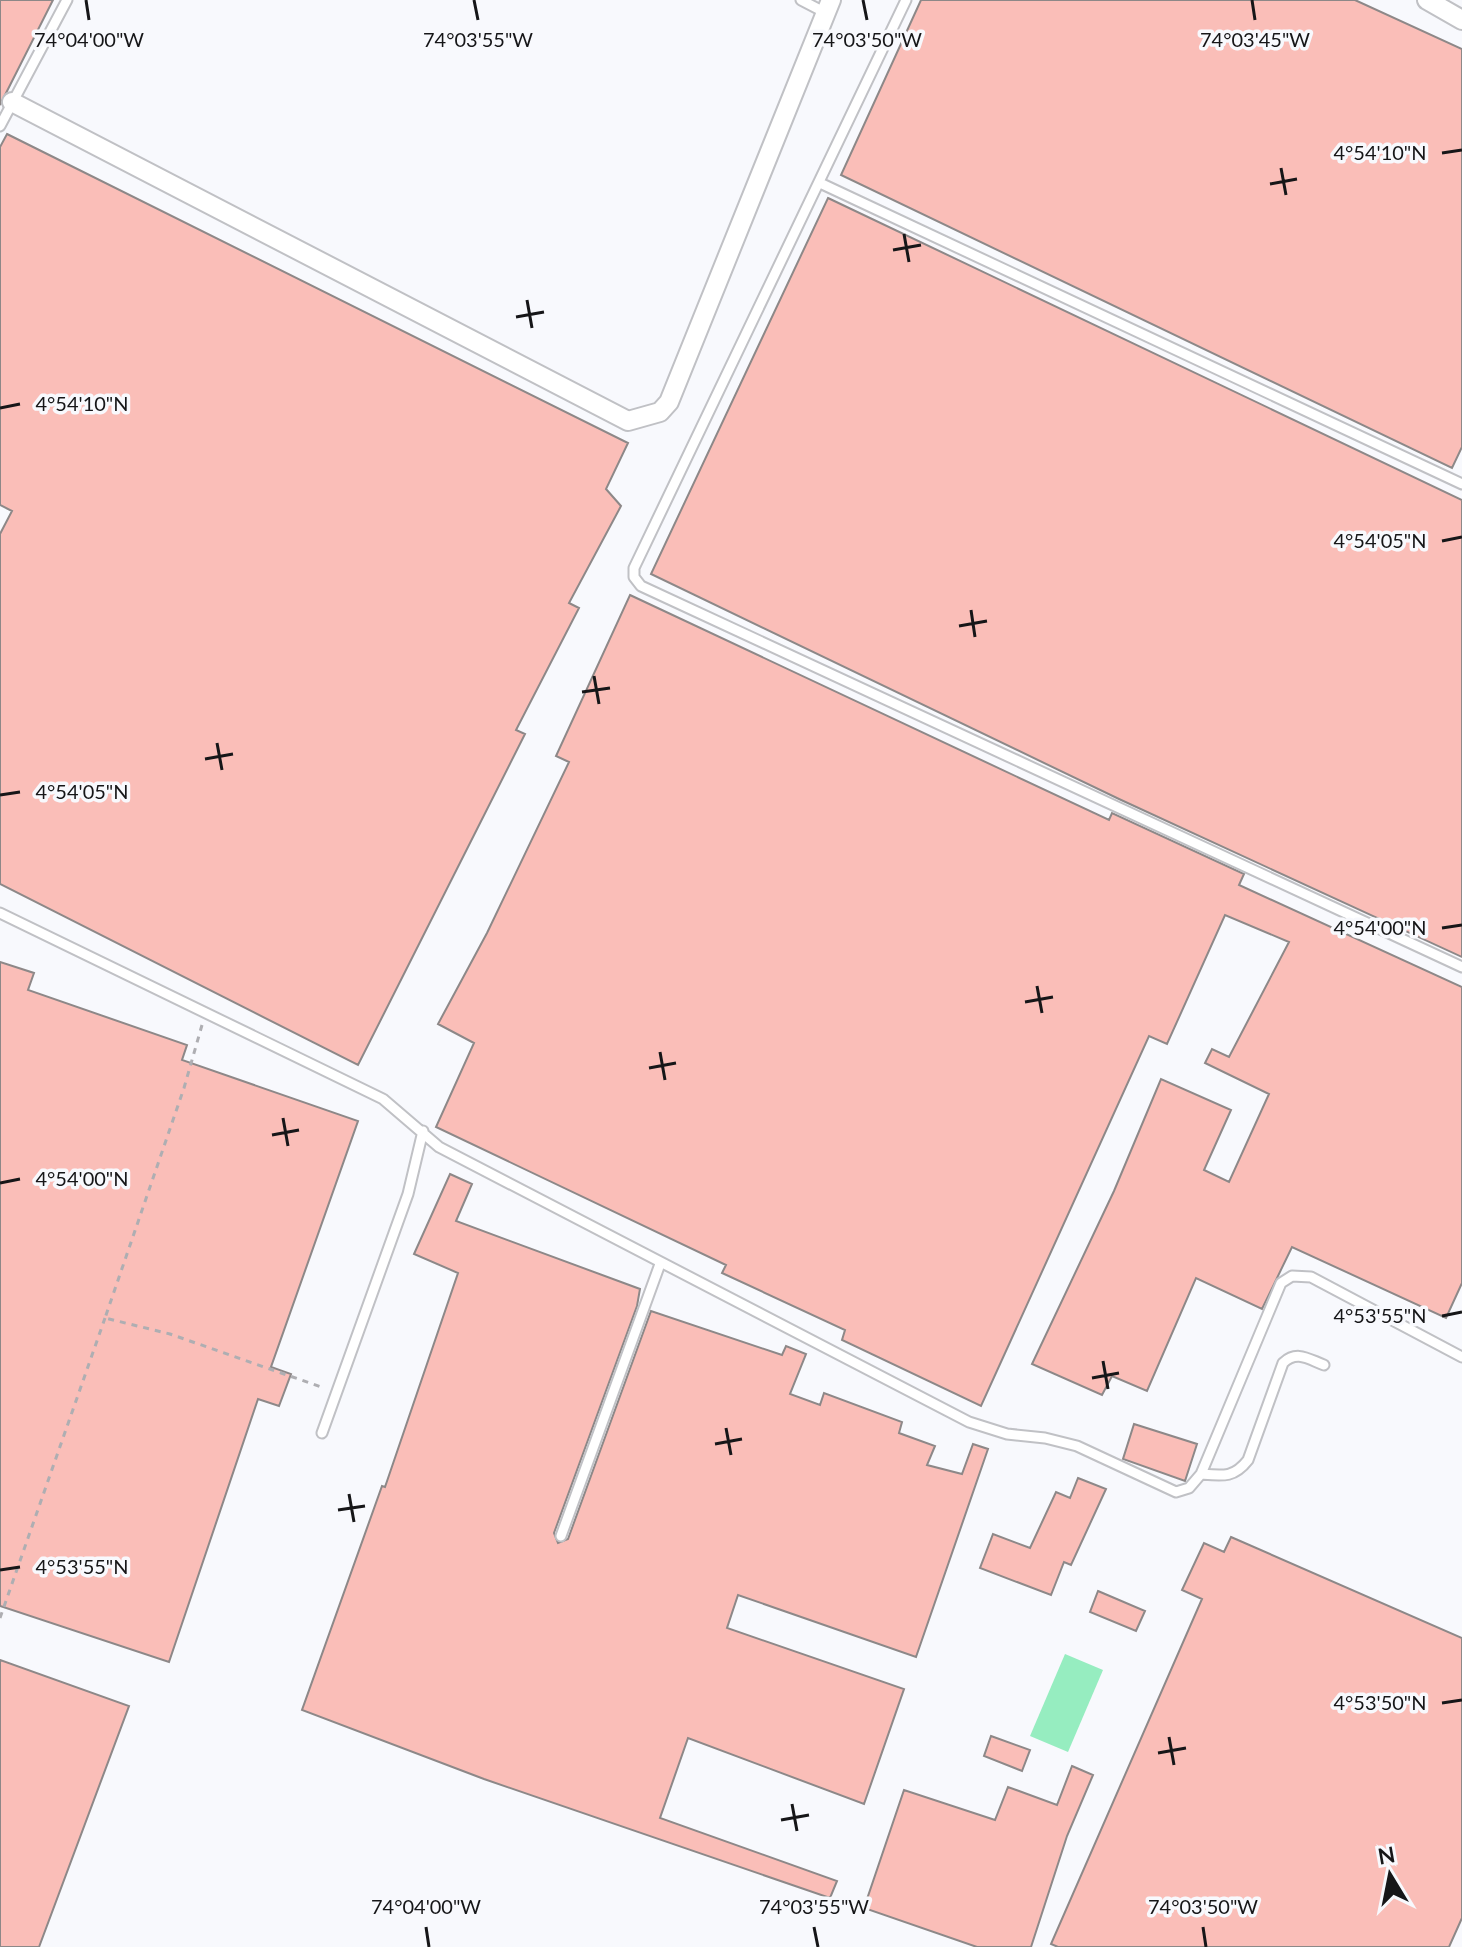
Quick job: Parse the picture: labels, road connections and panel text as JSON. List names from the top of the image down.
{
  "north": "top",
  "coordinates": [
    "74°04'00\"W",
    "74°03'55\"W",
    "74°03'50\"W",
    "74°03'45\"W",
    "4°54'10\"N",
    "4°54'05\"N",
    "4°54'00\"N",
    "4°53'55\"N",
    "4°53'50\"N"
  ]
}
